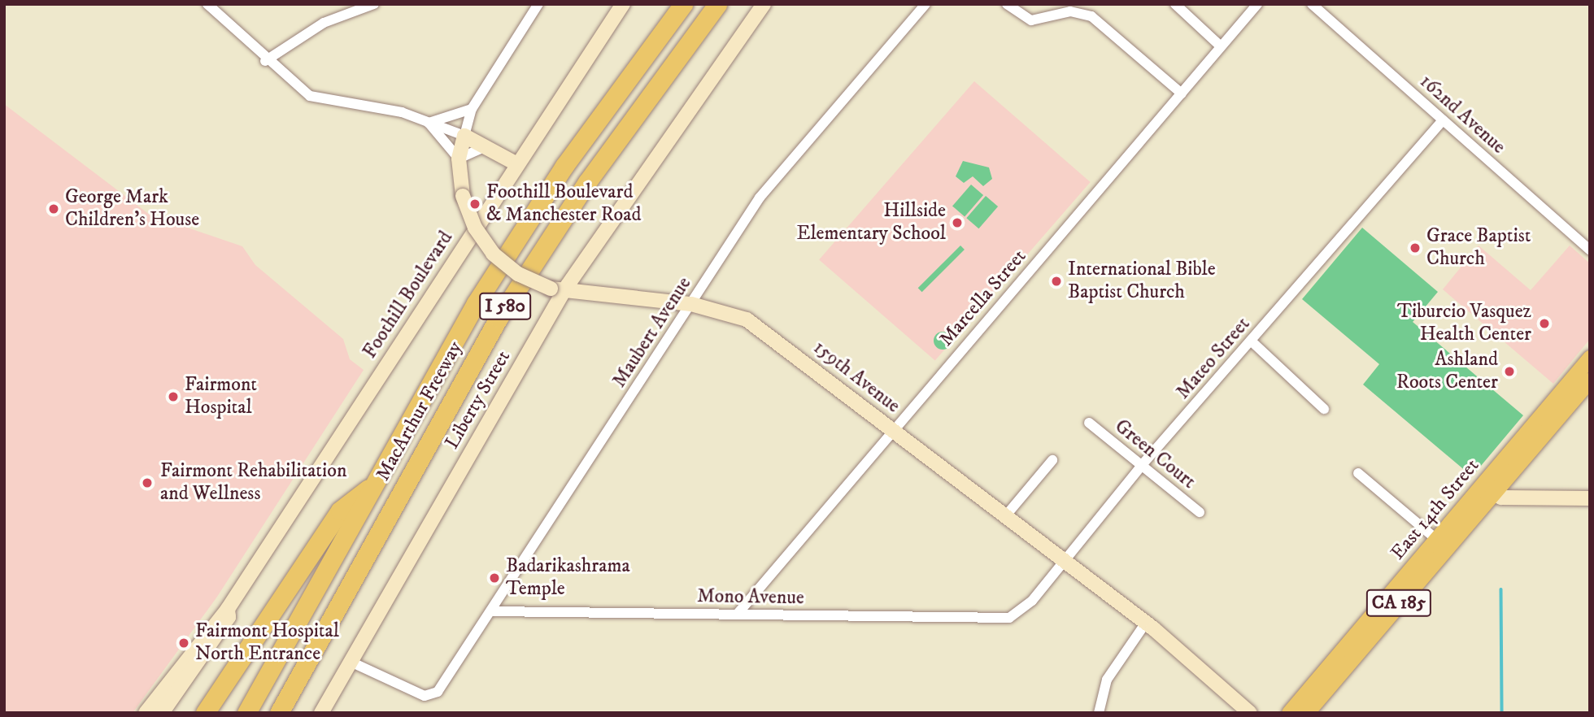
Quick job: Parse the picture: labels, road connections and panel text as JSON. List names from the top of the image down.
{
  "streets": {
    "highway": ["I 580", "MacArthur Freeway"],
    "main road": ["East 14th Street", "CA 185"],
    "street": [
      "162nd Avenue",
      "Foothill Boulevard",
      "Marcella Street",
      "Maubert Avenue",
      "Mateo Street",
      "159th Avenue",
      "Liberty Street",
      "Green Court",
      "Mono Avenue"
    ]
  },
  "crossings": [
    ["162nd Avenue", "Mateo Street"],
    ["Marcella Street", "159th Avenue"],
    ["Marcella Street", "Mono Avenue"],
    ["Maubert Avenue", "159th Avenue"],
    ["Maubert Avenue", "Liberty Street"],
    ["Maubert Avenue", "Mono Avenue"],
    ["Mateo Street", "159th Avenue"],
    ["Mateo Street", "Green Court"],
    ["Mateo Street", "Mono Avenue"],
    ["159th Avenue", "Liberty Street"]
  ],
  "places": [
    "Foothill Boulevard & Manchester Road",
    "George Mark Children's House",
    "Hillside Elementary School",
    "Grace Baptist Church",
    "International Bible Baptist Church",
    "Tiburcio Vasquez Health Center",
    "Ashland Roots Center",
    "Fairmont Hospital",
    "Fairmont Rehabilitation and Wellness",
    "Badarikashrama Temple",
    "Fairmont Hospital North Entrance"
  ]
}
